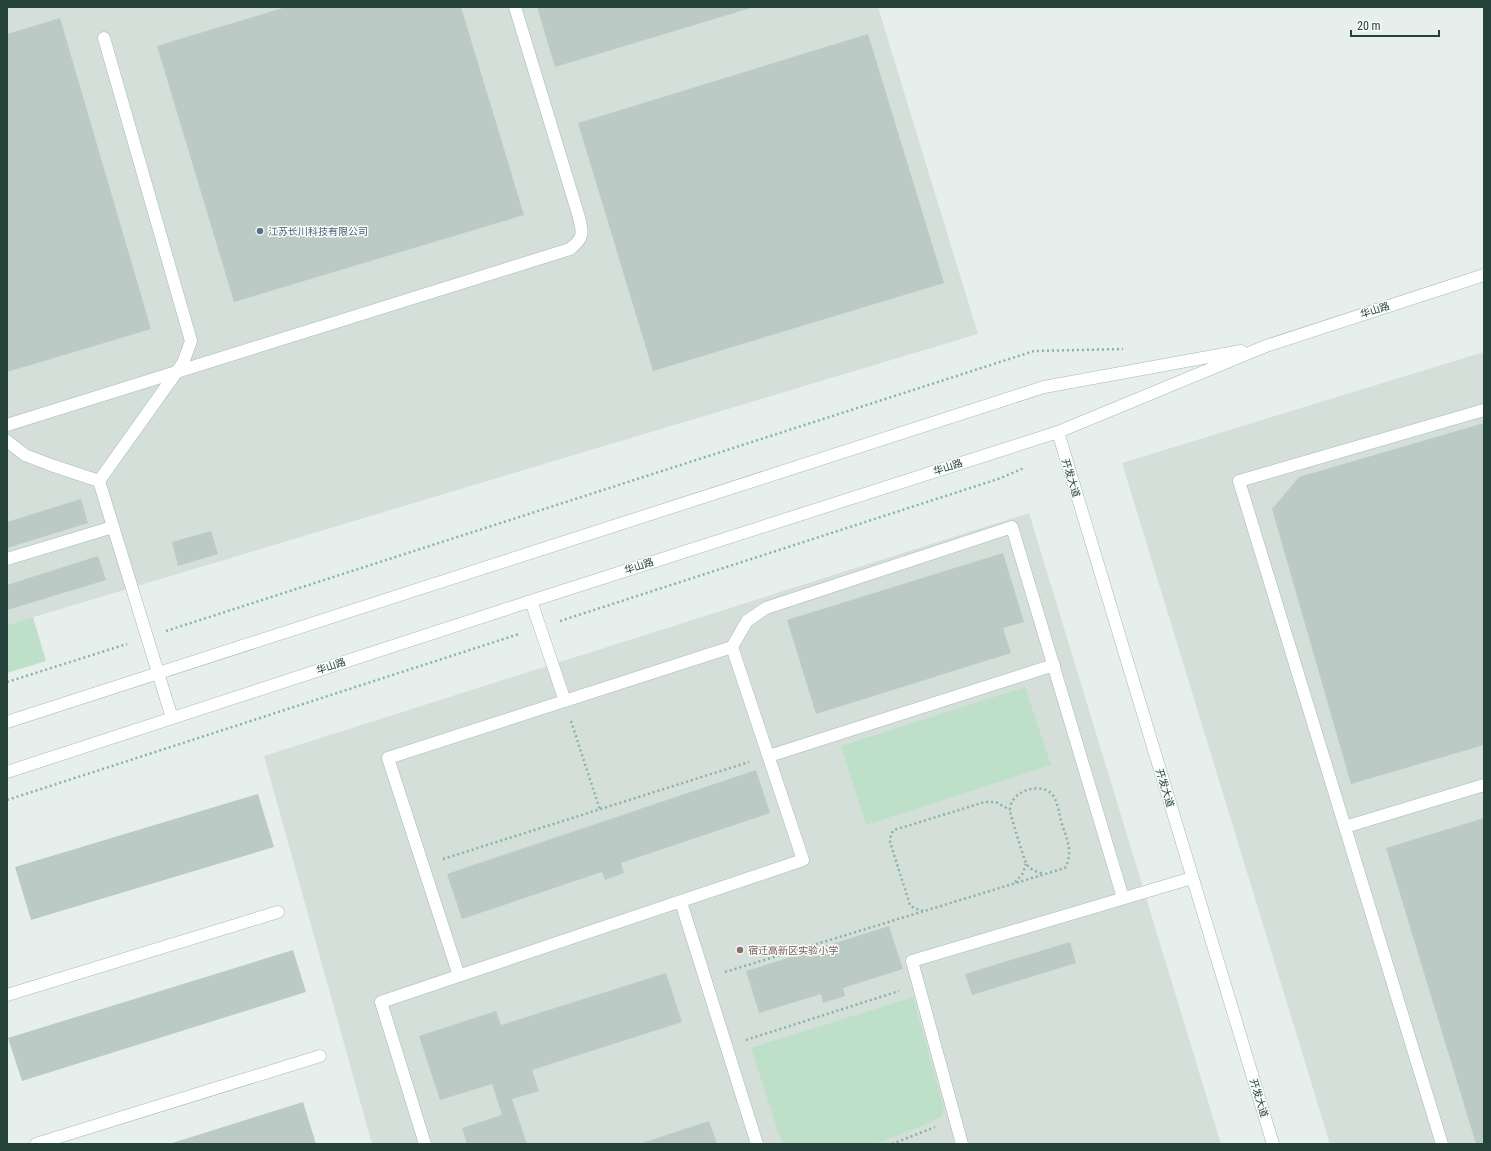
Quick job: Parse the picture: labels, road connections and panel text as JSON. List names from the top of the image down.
{
  "streets": {
    "street": ["华山路", "开发大道"]
  },
  "crossings": [
    ["华山路", "开发大道"]
  ],
  "places": ["江苏长川科技有限公司", "宿迁高新区实验小学"],
  "scale_bar": "20 m"
}
